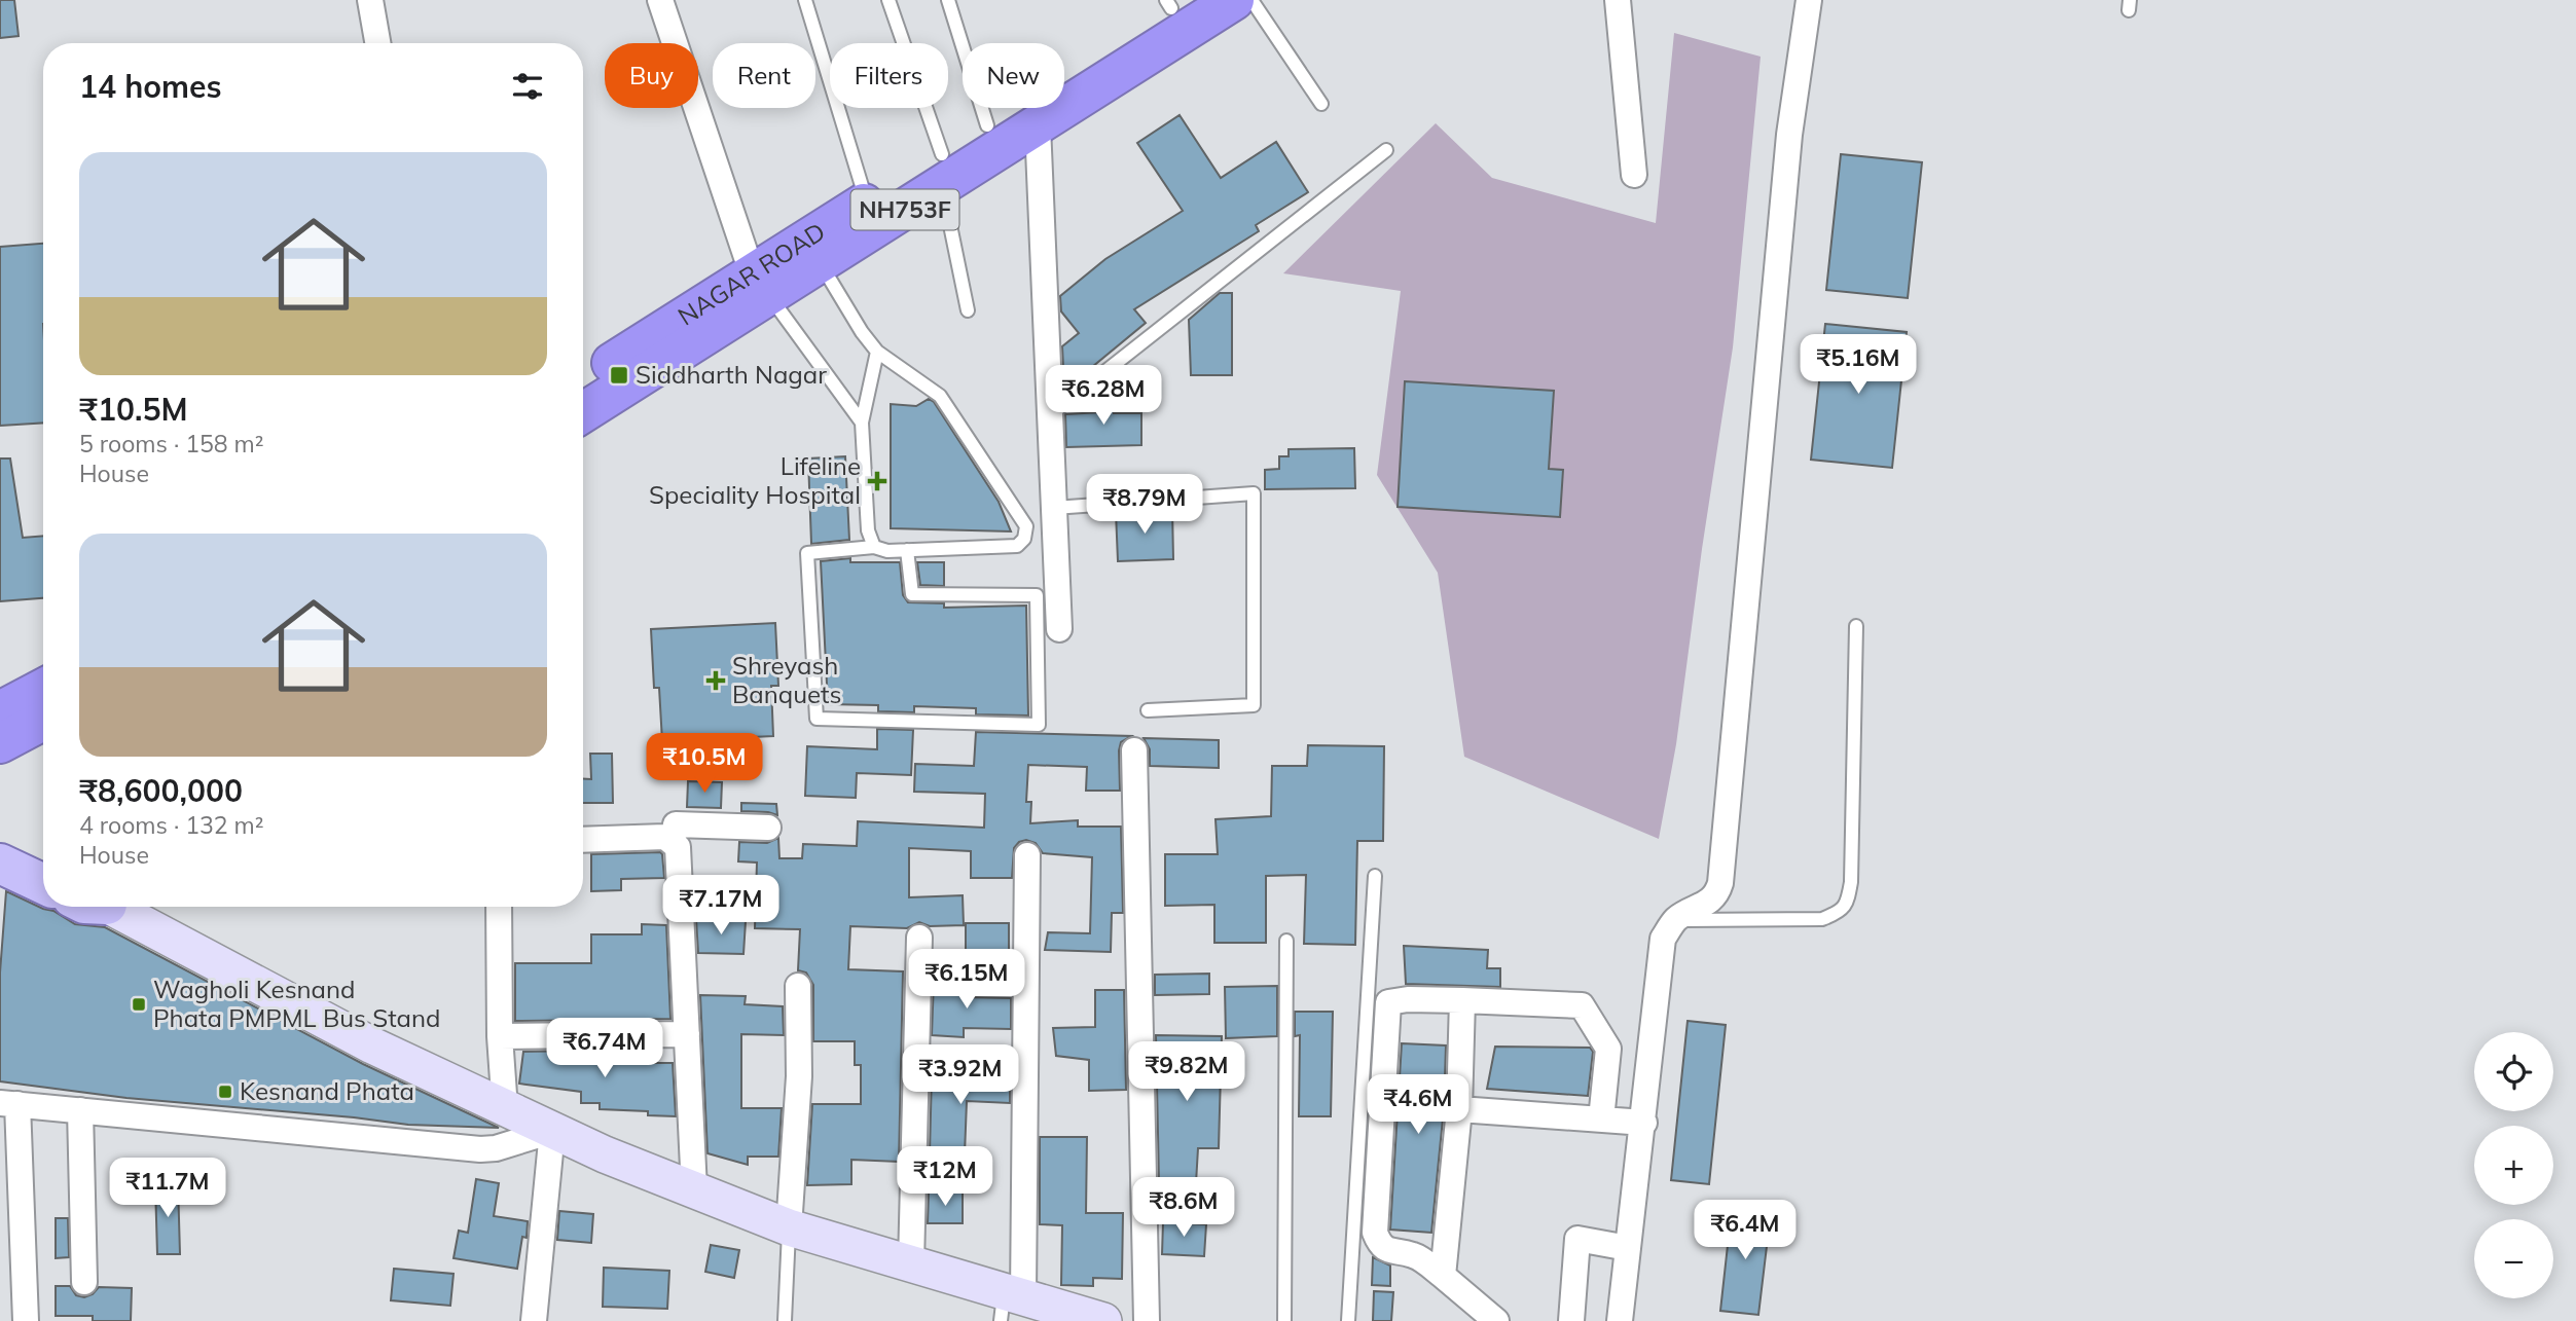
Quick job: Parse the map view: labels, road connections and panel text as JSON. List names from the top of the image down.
{
  "streets": {
    "highway": ["NH753F", "NAGAR ROAD"]
  },
  "places": {
    "transit": ["Siddharth Nagar", "Wagholi Kesnand Phata PMPML Bus Stand", "Kesnand Phata"],
    "health": ["Lifeline Speciality Hospital", "Shreyash Banquets"]
  },
  "page": {
    "chip": [
      "Buy",
      "Rent",
      "Filters",
      "New"
    ],
    "heading": "14 homes",
    "list": [
      {
        "name": "₹10.5M",
        "note": "5 rooms · 158 m² · House"
      },
      {
        "name": "₹8,600,000",
        "note": "4 rooms · 132 m² · House"
      }
    ],
    "price": [
      "₹5.16M",
      "₹6.28M",
      "₹8.79M",
      "₹10.5M",
      "₹7.17M",
      "₹6.15M",
      "₹6.74M",
      "₹9.82M",
      "₹3.92M",
      "₹4.6M",
      "₹12M",
      "₹11.7M",
      "₹8.6M",
      "₹6.4M"
    ],
    "map_buttons": ["+", "−"]
  }
}
